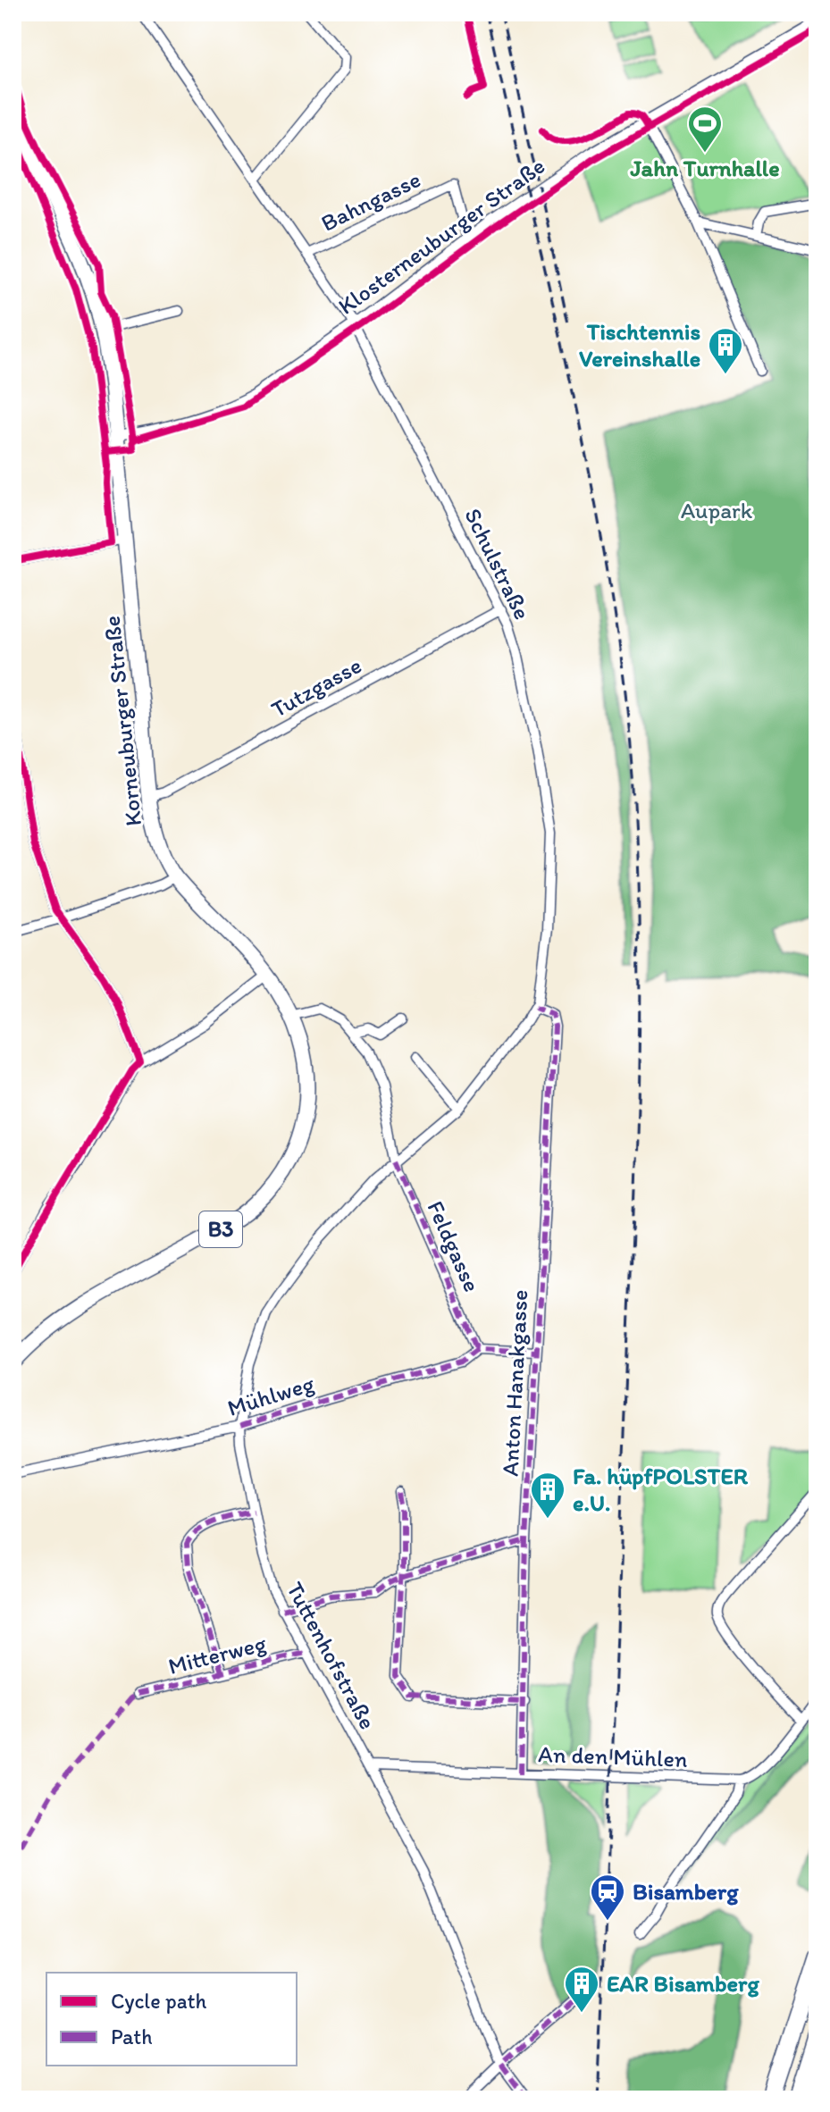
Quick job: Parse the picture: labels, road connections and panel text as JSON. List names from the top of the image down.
{
  "streets": {
    "main road": ["Korneuburger Straße", "B3"],
    "street": [
      "Bahngasse",
      "Klosterneuburger Straße",
      "Schulstraße",
      "Tutzgasse",
      "Feldgasse",
      "Anton Hanakgasse",
      "Mühlweg",
      "Mitterweg",
      "Tuttenhofstraße",
      "An den Mühlen"
    ]
  },
  "crossings": [
    ["Bahngasse", "Klosterneuburger Straße"],
    ["Bahngasse", "Schulstraße"],
    ["Klosterneuburger Straße", "Schulstraße"],
    ["Klosterneuburger Straße", "Korneuburger Straße"],
    ["Klosterneuburger Straße", "B3"],
    ["Schulstraße", "Tutzgasse"],
    ["Schulstraße", "Feldgasse"],
    ["Schulstraße", "Anton Hanakgasse"],
    ["Schulstraße", "Tuttenhofstraße"],
    ["Tutzgasse", "Korneuburger Straße"],
    ["Korneuburger Straße", "B3"],
    ["Feldgasse", "Mühlweg"],
    ["Feldgasse", "Tuttenhofstraße"],
    ["Anton Hanakgasse", "An den Mühlen"],
    ["Mühlweg", "Tuttenhofstraße"],
    ["Mitterweg", "Tuttenhofstraße"],
    ["Tuttenhofstraße", "An den Mühlen"]
  ],
  "parks": ["Aupark"],
  "places": {
    "sports": ["Jahn Turnhalle"],
    "building": ["Tischtennis Vereinshalle", "Fa. hüpfPOLSTER e.U.", "EAR Bisamberg"],
    "station": ["Bisamberg"]
  },
  "legend": ["Cycle path", "Path"]
}
